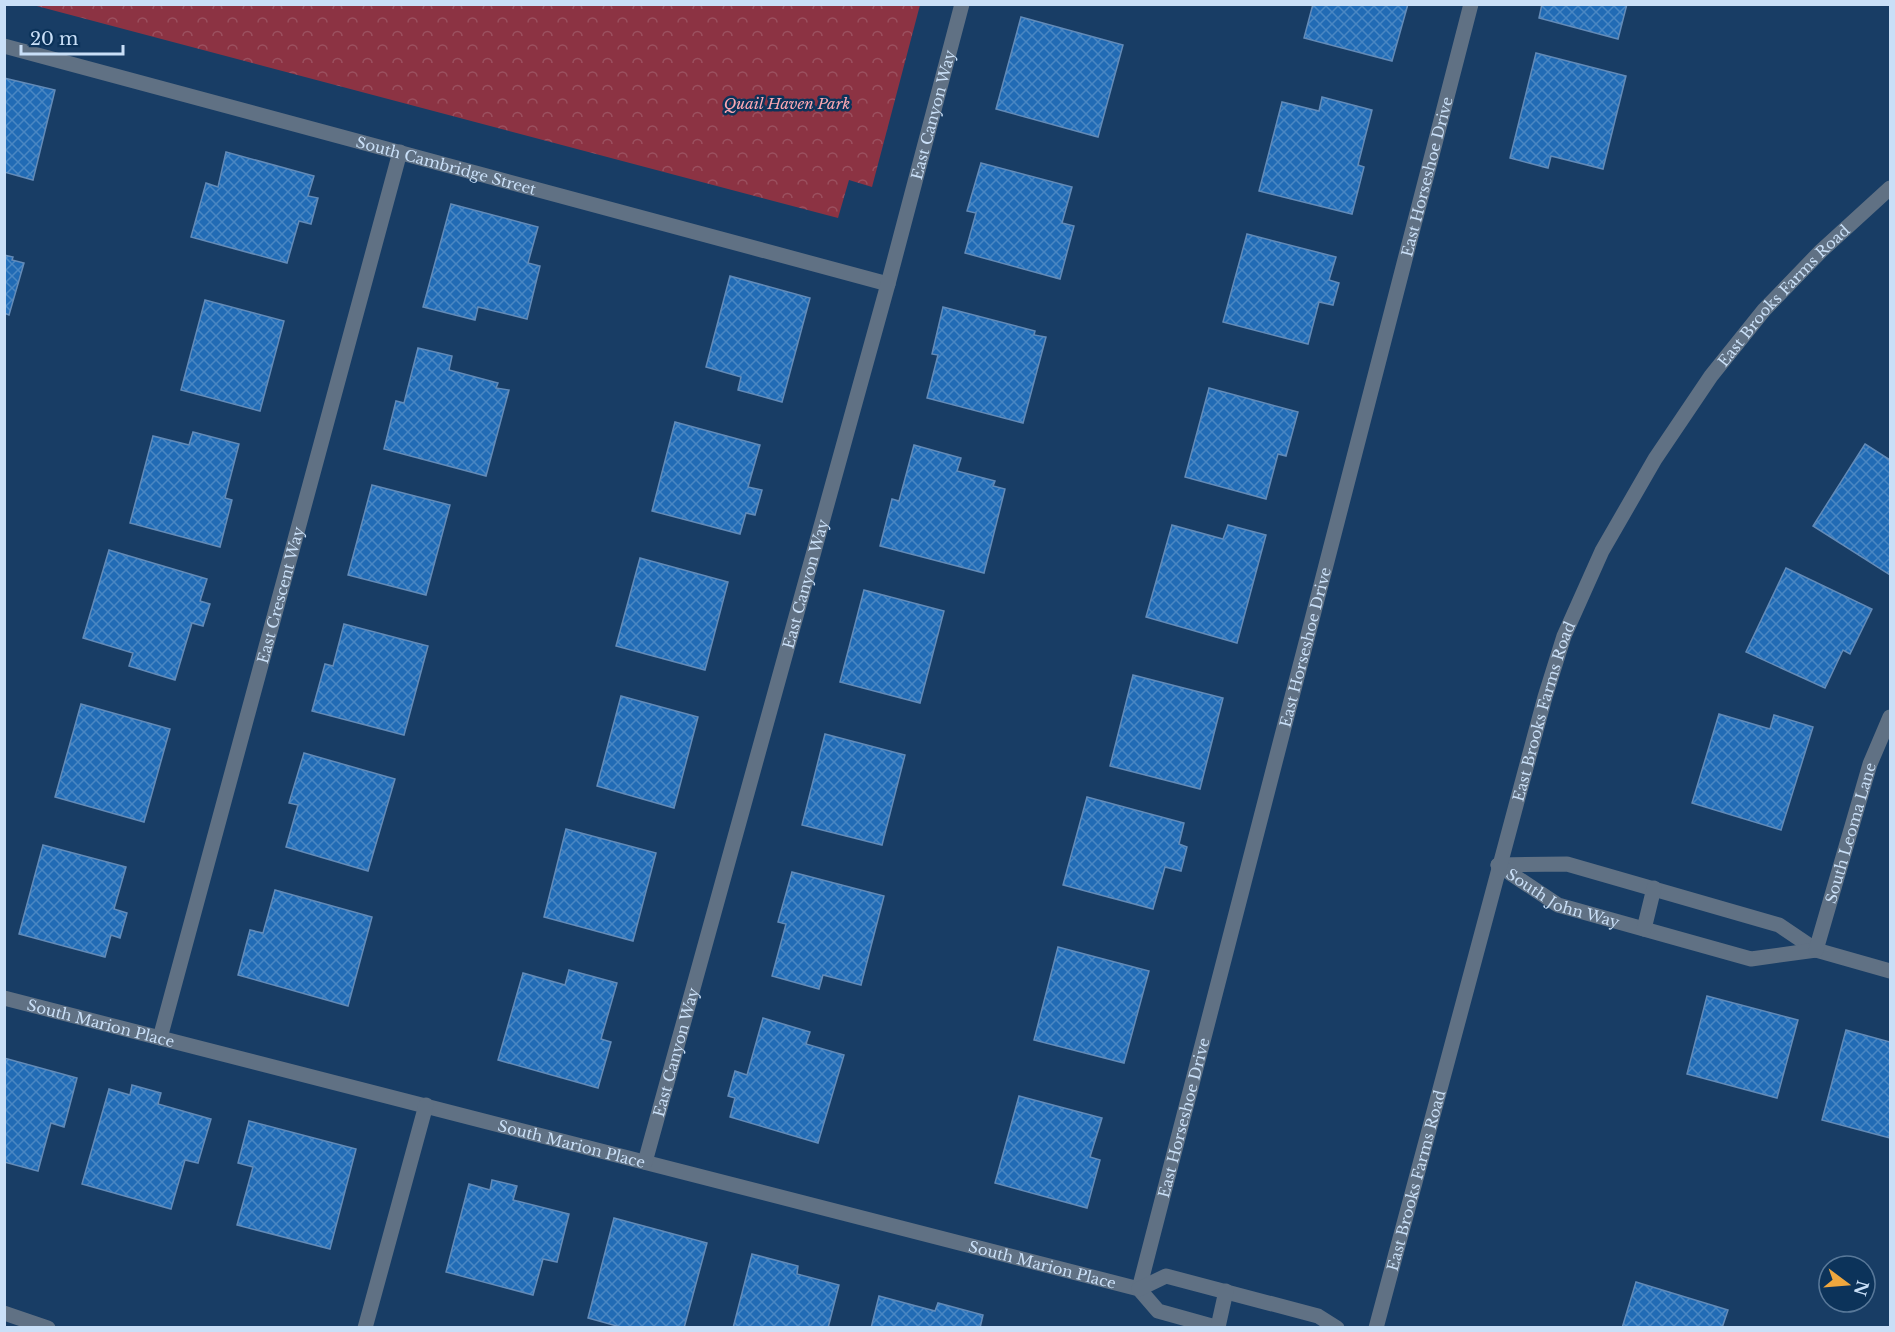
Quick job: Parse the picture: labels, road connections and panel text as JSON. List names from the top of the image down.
{
  "streets": {
    "street": [
      "East Canyon Way",
      "South Cambridge Street",
      "East Horseshoe Drive",
      "East Brooks Farms Road",
      "East Crescent Way",
      "South Leoma Lane",
      "South John Way",
      "South Marion Place"
    ]
  },
  "crossings": [
    ["East Canyon Way", "South Cambridge Street"],
    ["East Canyon Way", "South Marion Place"],
    ["South Cambridge Street", "East Crescent Way"],
    ["East Horseshoe Drive", "South Marion Place"],
    ["East Brooks Farms Road", "South John Way"],
    ["East Crescent Way", "South Marion Place"],
    ["South Leoma Lane", "South John Way"]
  ],
  "parks": ["Quail Haven Park"],
  "scale_bar": "20 m",
  "north": "right"
}
